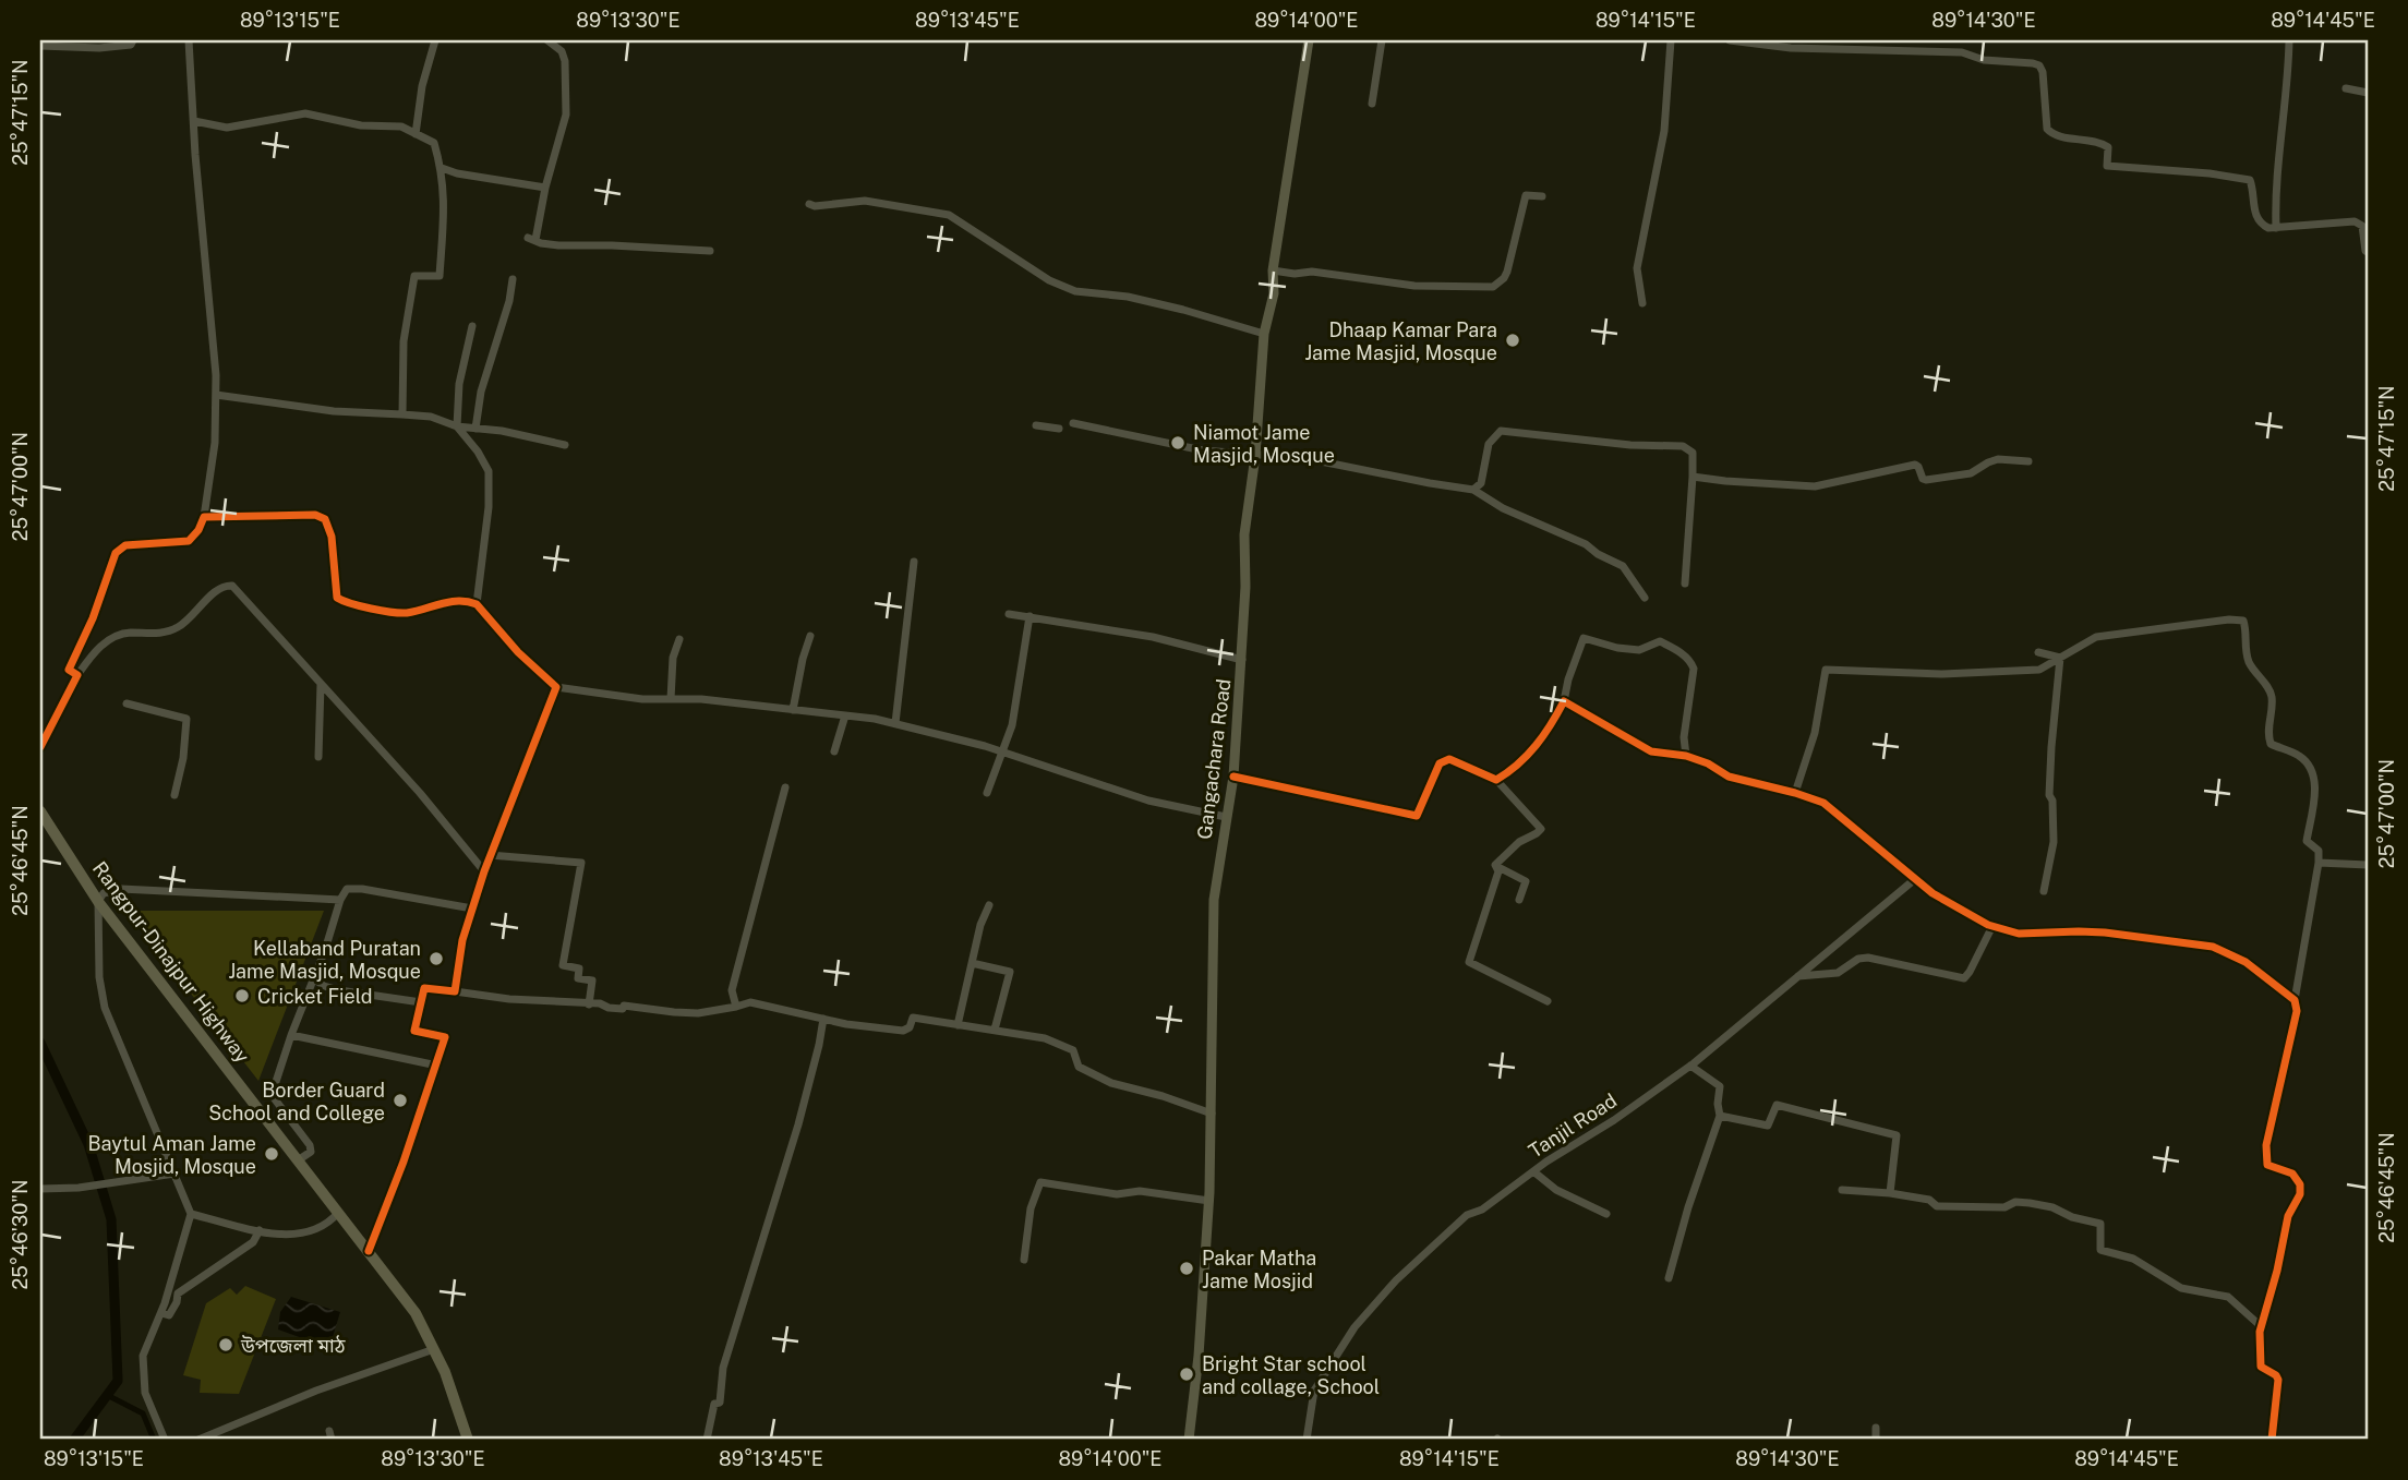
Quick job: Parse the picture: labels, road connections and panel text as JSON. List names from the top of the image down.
{
  "streets": {
    "highway": ["Rangpur-Dinajpur Highway"],
    "main road": ["Gangachara Road"],
    "street": ["Tanjil Road"]
  },
  "places": [
    "Dhaap Kamar Para Jame Masjid, Mosque",
    "Niamot Jame Masjid, Mosque",
    "Kellaband Puratan Jame Masjid, Mosque",
    "Cricket Field",
    "Border Guard School and College",
    "Baytul Aman Jame Mosjid, Mosque",
    "Pakar Matha Jame Mosjid",
    "উপজেলা মাঠ",
    "Bright Star school and collage, School"
  ],
  "coordinates": [
    "89°13'15\"E",
    "89°13'30\"E",
    "89°13'45\"E",
    "89°14'00\"E",
    "89°14'15\"E",
    "89°14'30\"E",
    "89°14'45\"E",
    "25°47'15\"N",
    "25°47'00\"N",
    "25°46'45\"N",
    "25°46'30\"N"
  ]
}
